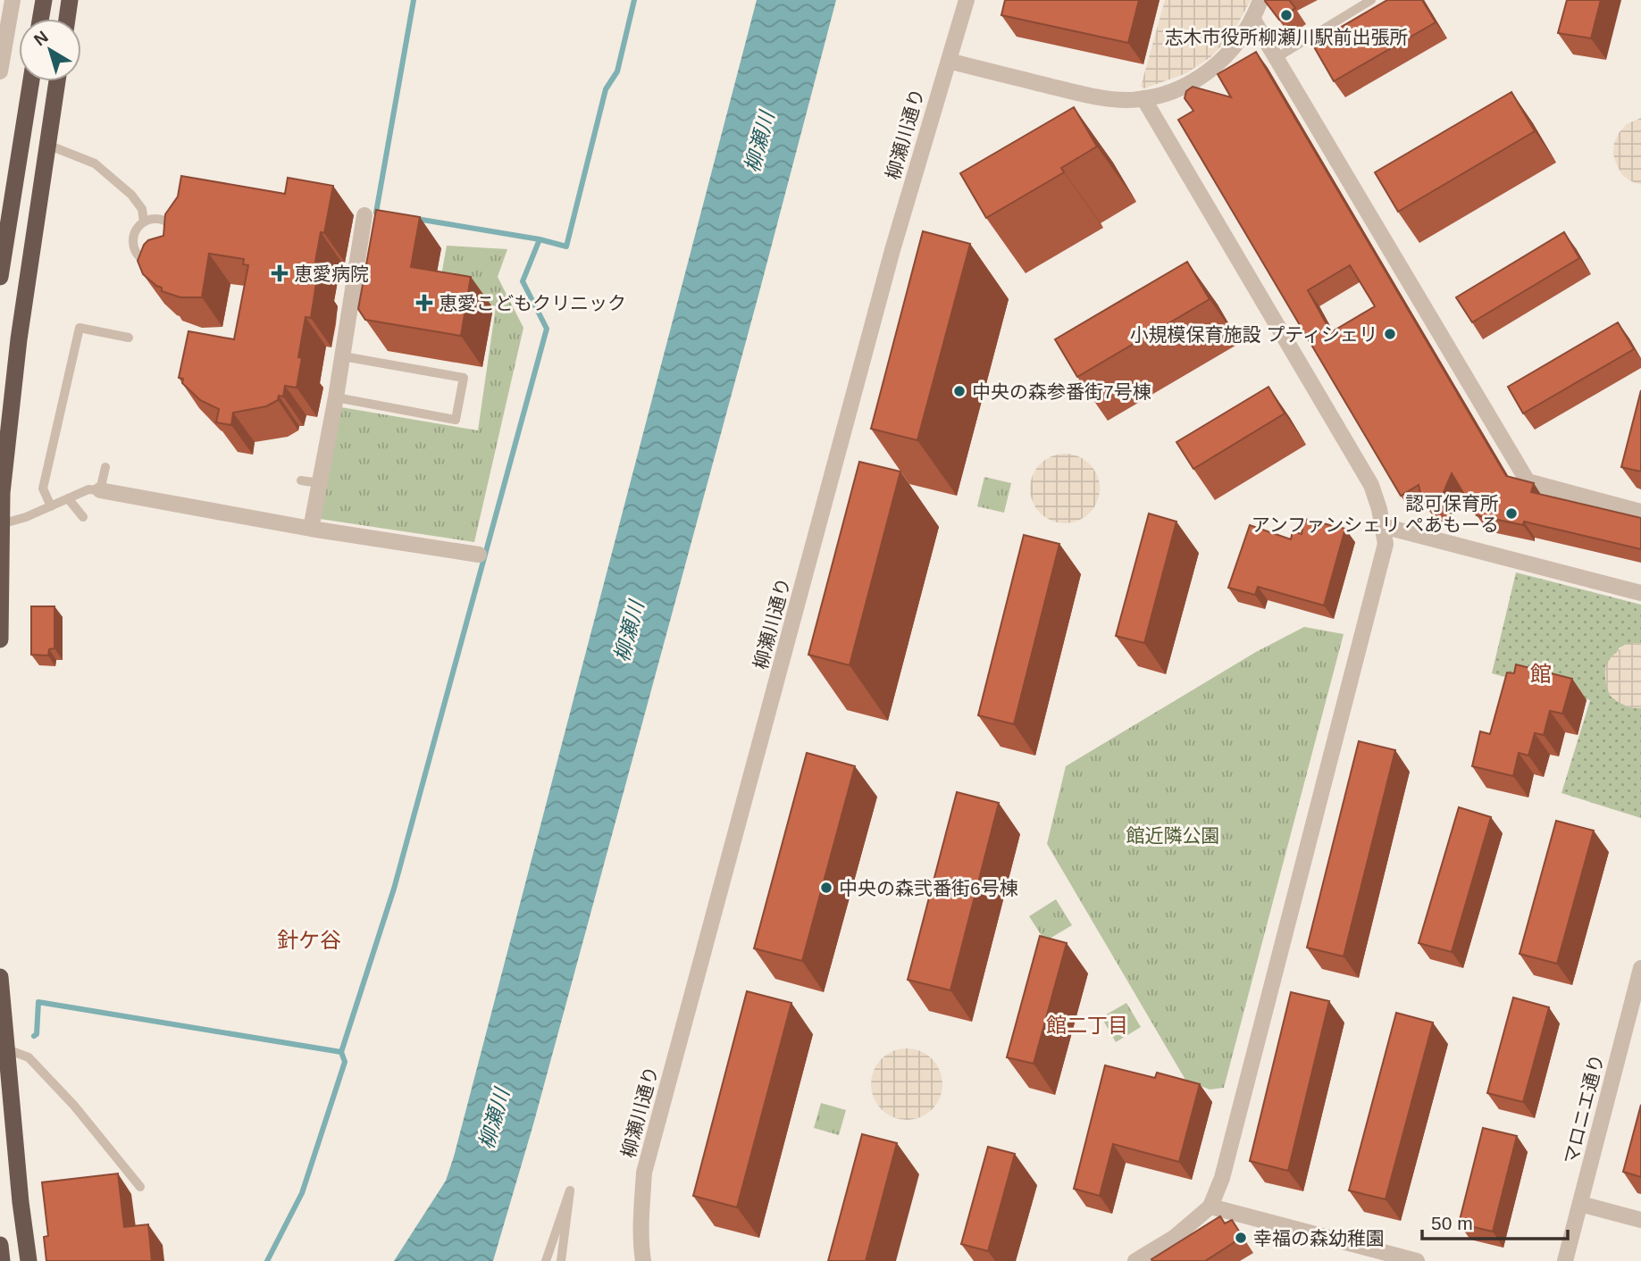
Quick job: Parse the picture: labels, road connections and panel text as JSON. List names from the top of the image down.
{
  "streets": {
    "street": ["柳瀬川通り", "マロニエ通り"]
  },
  "districts": ["館", "針ケ谷", "館二丁目"],
  "water": ["柳瀬川"],
  "parks": ["館近隣公園"],
  "places": {
    "other": [
      "志木市役所柳瀬川駅前出張所",
      "小規模保育施設 プティシェリ",
      "中央の森参番街7号棟",
      "認可保育所 アンファンシェリ ぺあもーる",
      "中央の森弐番街6号棟",
      "幸福の森幼稚園"
    ],
    "health": ["恵愛病院", "恵愛こどもクリニック"]
  },
  "scale_bar": "50 m",
  "north": "top left"
}
